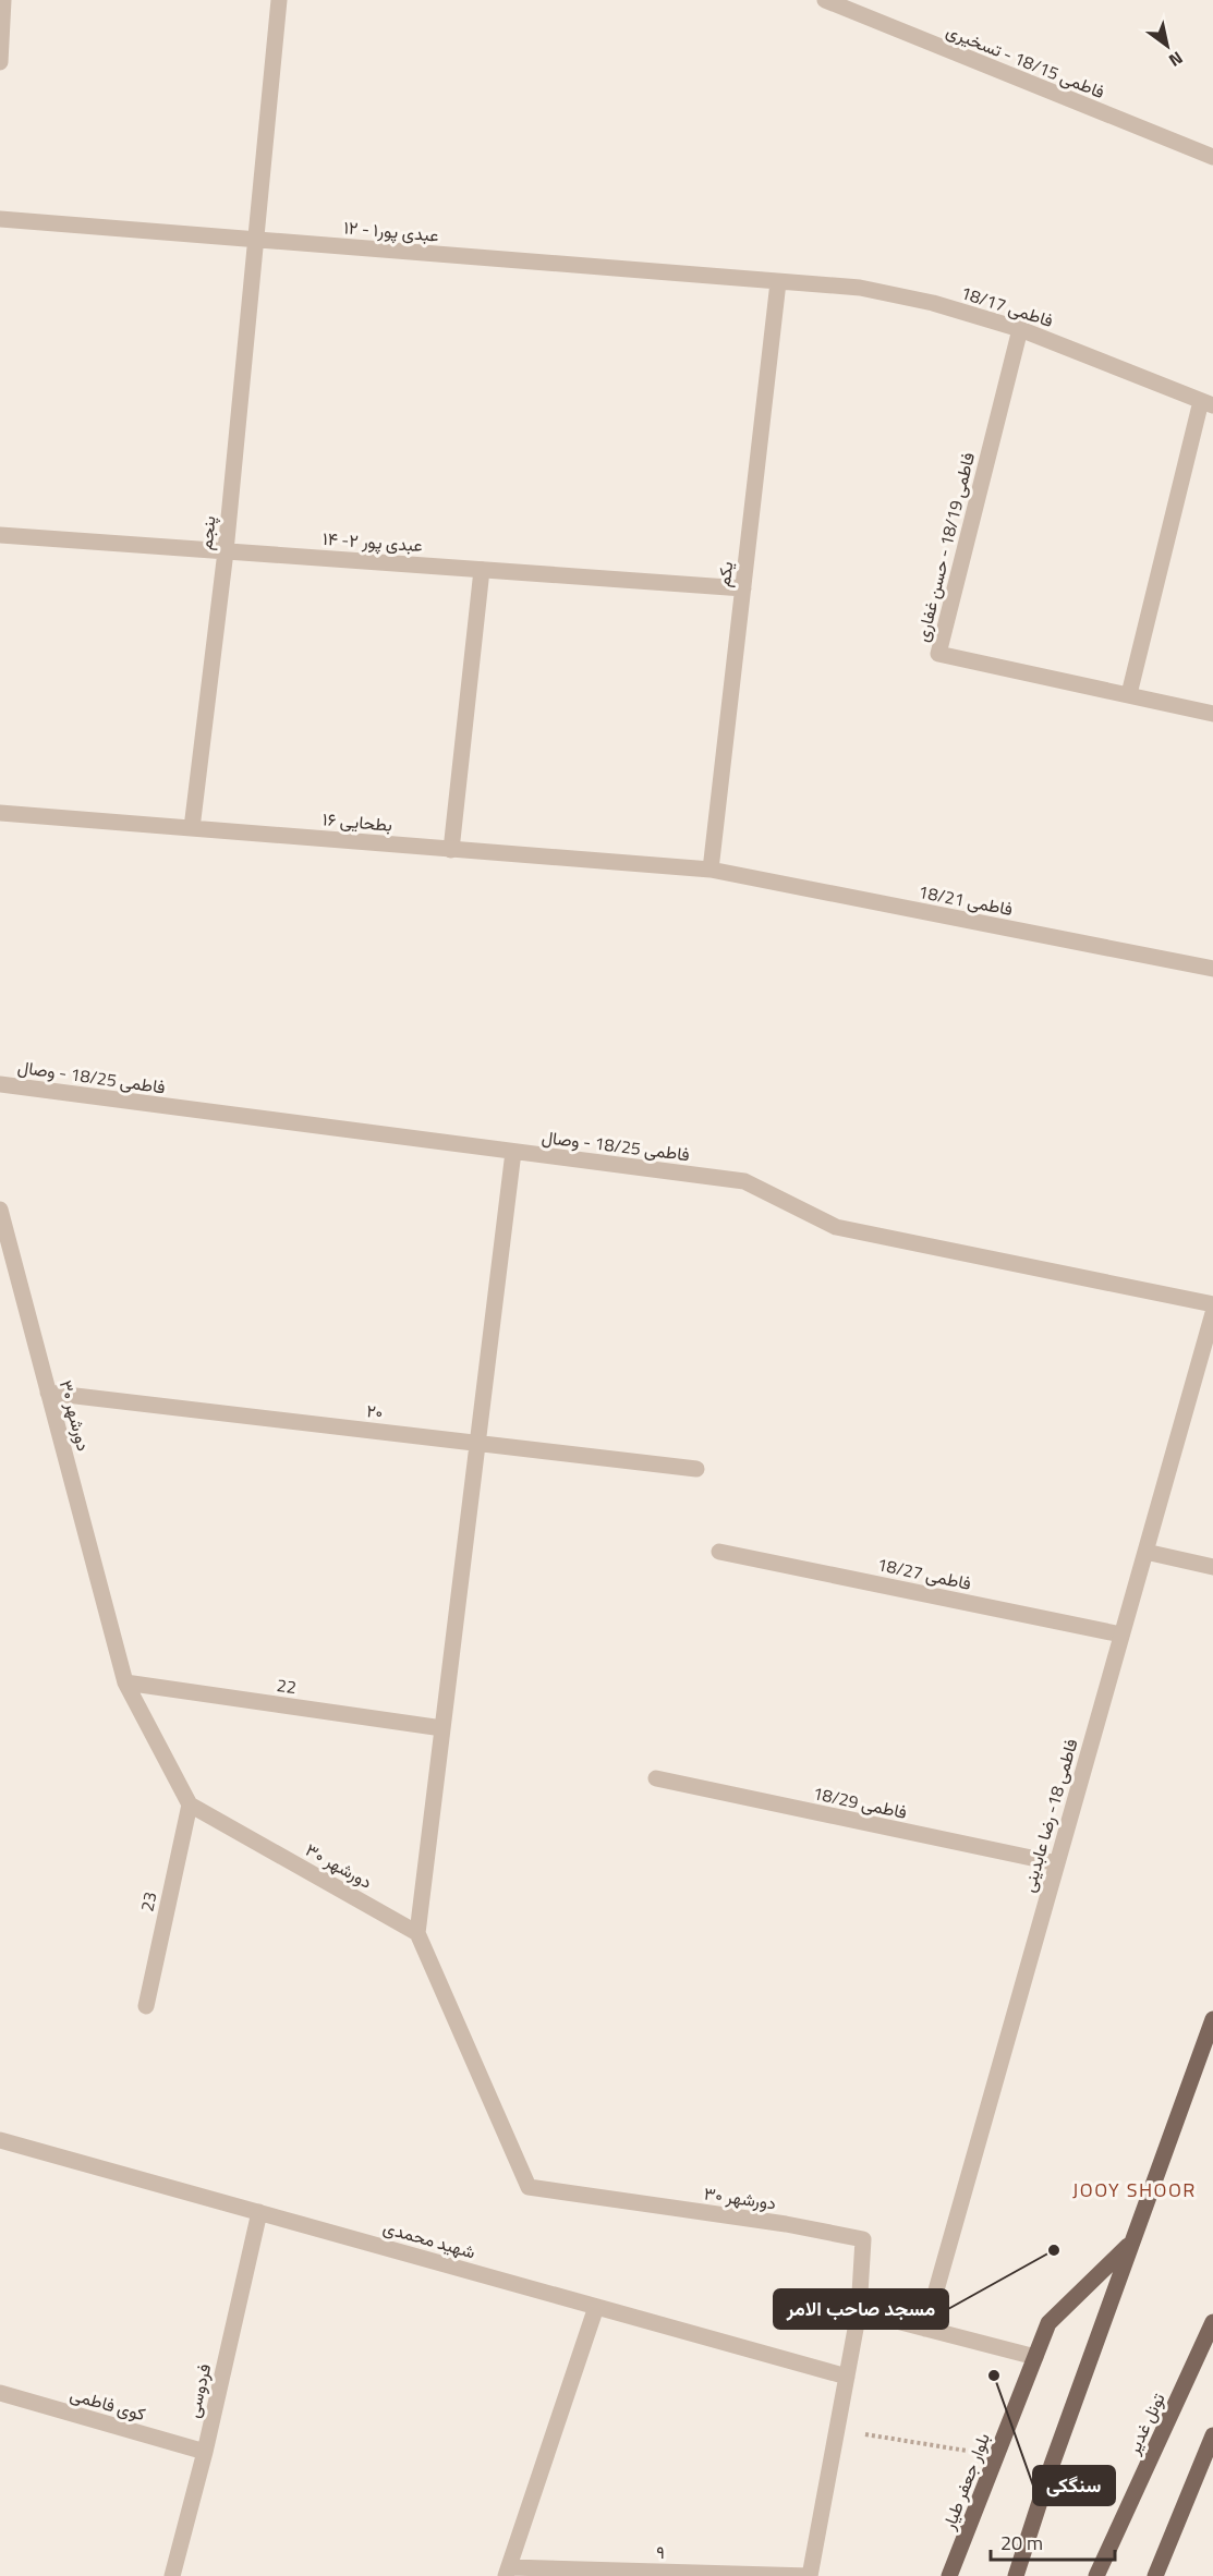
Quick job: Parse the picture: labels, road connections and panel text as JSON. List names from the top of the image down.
{
  "streets": {
    "main road": ["تونل غدیر", "بلوار جعفر طیار"],
    "street": [
      "فاطمی 18/15 - تسخیری",
      "عبدی پور۱ - ۱۲",
      "فاطمی 18/17",
      "پنجم",
      "عبدی پور ۲- ۱۴",
      "فاطمی 18/19 - حسن غفاری",
      "یکم",
      "بطحایی ۱۶",
      "فاطمی 18/21",
      "فاطمی 18/25 - وصال",
      "۲۰",
      "دورشهر ۳۰",
      "فاطمی 18/27",
      "22",
      "فاطمی 18/29",
      "فاطمی 18- رضا عابدینی",
      "23",
      "شهید محمدی",
      "فردوسی",
      "کوی فاطمی",
      "۹"
    ]
  },
  "crossings": [
    ["عبدی پور۱ - ۱۲", "فاطمی 18/17"],
    ["عبدی پور۱ - ۱۲", "پنجم"],
    ["عبدی پور۱ - ۱۲", "یکم"],
    ["فاطمی 18/17", "فاطمی 18/19 - حسن غفاری"],
    ["فاطمی 18/17", "یکم"],
    ["پنجم", "عبدی پور ۲- ۱۴"],
    ["پنجم", "بطحایی ۱۶"],
    ["عبدی پور ۲- ۱۴", "یکم"],
    ["یکم", "بطحایی ۱۶"],
    ["یکم", "فاطمی 18/21"],
    ["بطحایی ۱۶", "فاطمی 18/21"],
    ["۲۰", "دورشهر ۳۰"],
    ["دورشهر ۳۰", "22"],
    ["دورشهر ۳۰", "23"],
    ["فاطمی 18/27", "فاطمی 18- رضا عابدینی"],
    ["فاطمی 18/29", "فاطمی 18- رضا عابدینی"],
    ["شهید محمدی", "فردوسی"],
    ["فردوسی", "کوی فاطمی"]
  ],
  "districts": ["JOOY SHOOR"],
  "places": ["مسجد صاحب الامر", "سنگکی"],
  "scale_bar": "20 m",
  "north": "bottom right"
}
